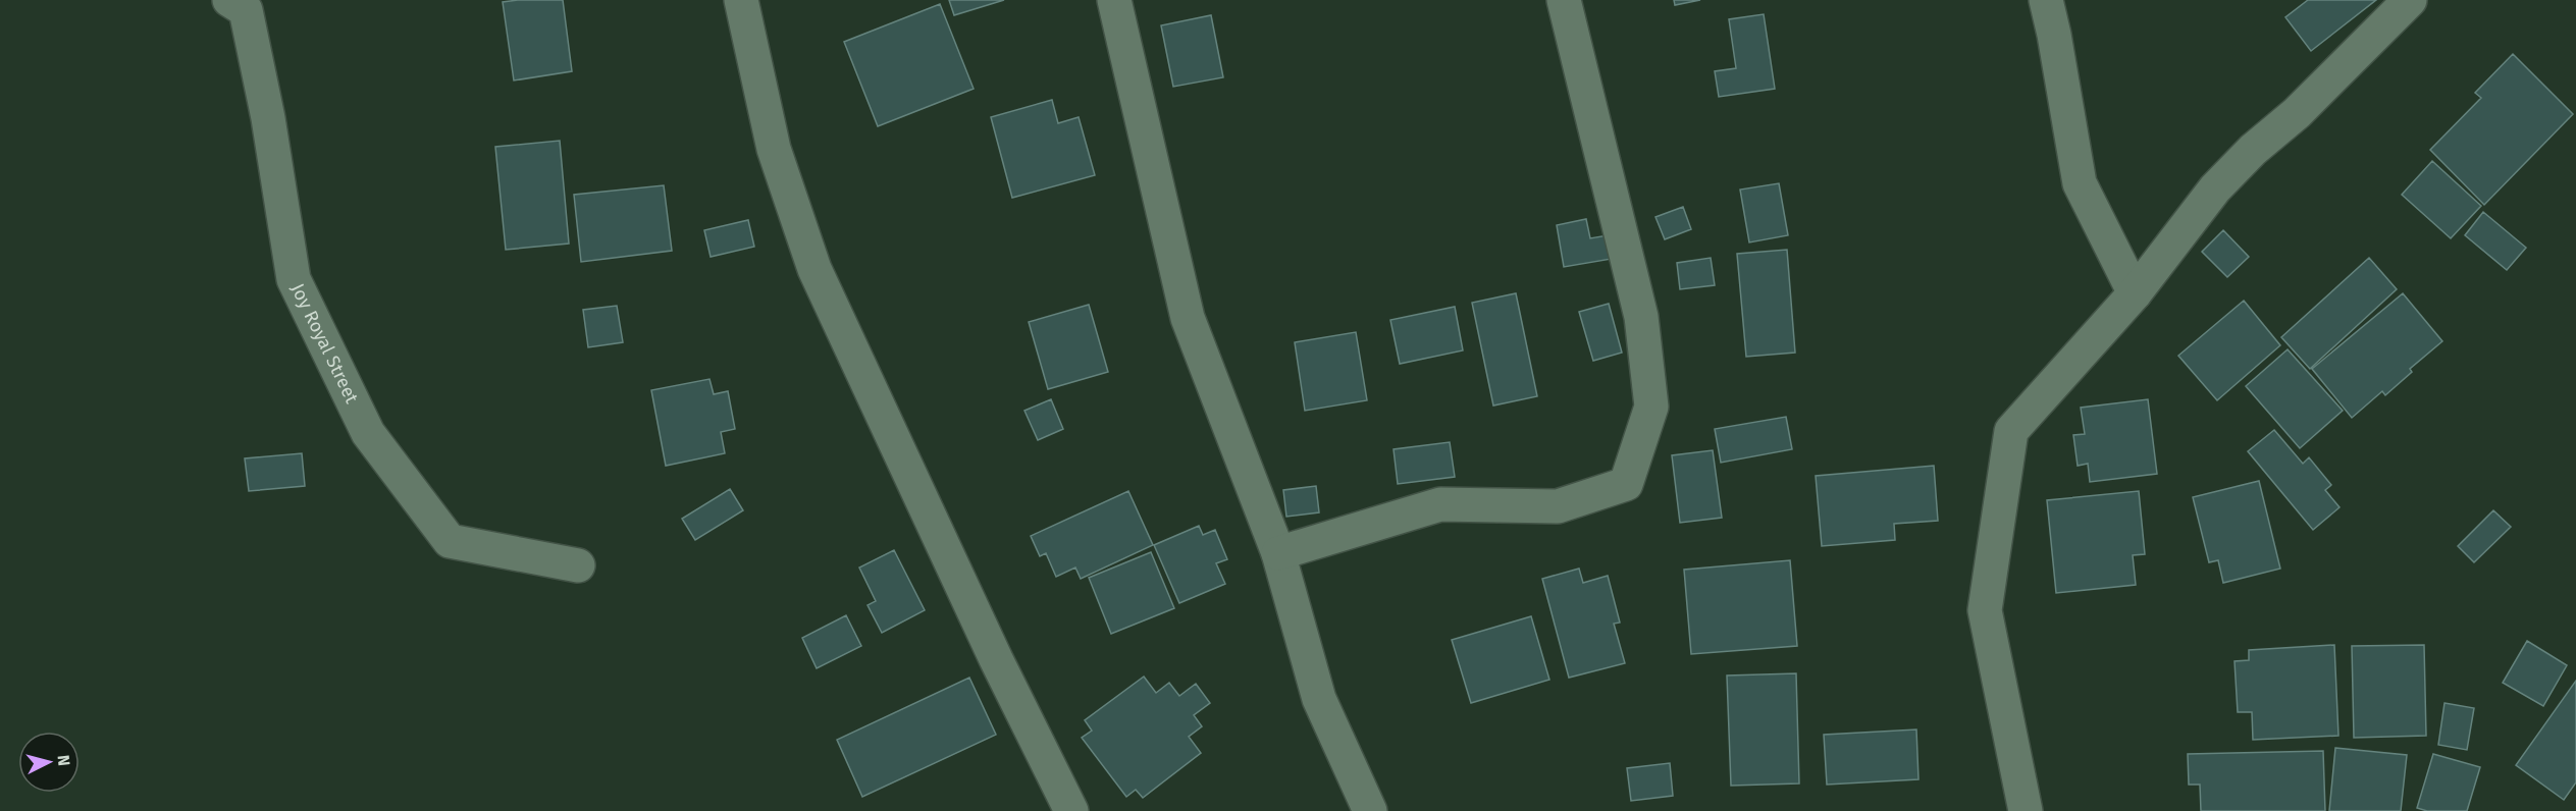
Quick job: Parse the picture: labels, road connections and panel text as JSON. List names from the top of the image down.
{
  "streets": {
    "street": ["Joy Royal Street"]
  },
  "north": "right"
}
